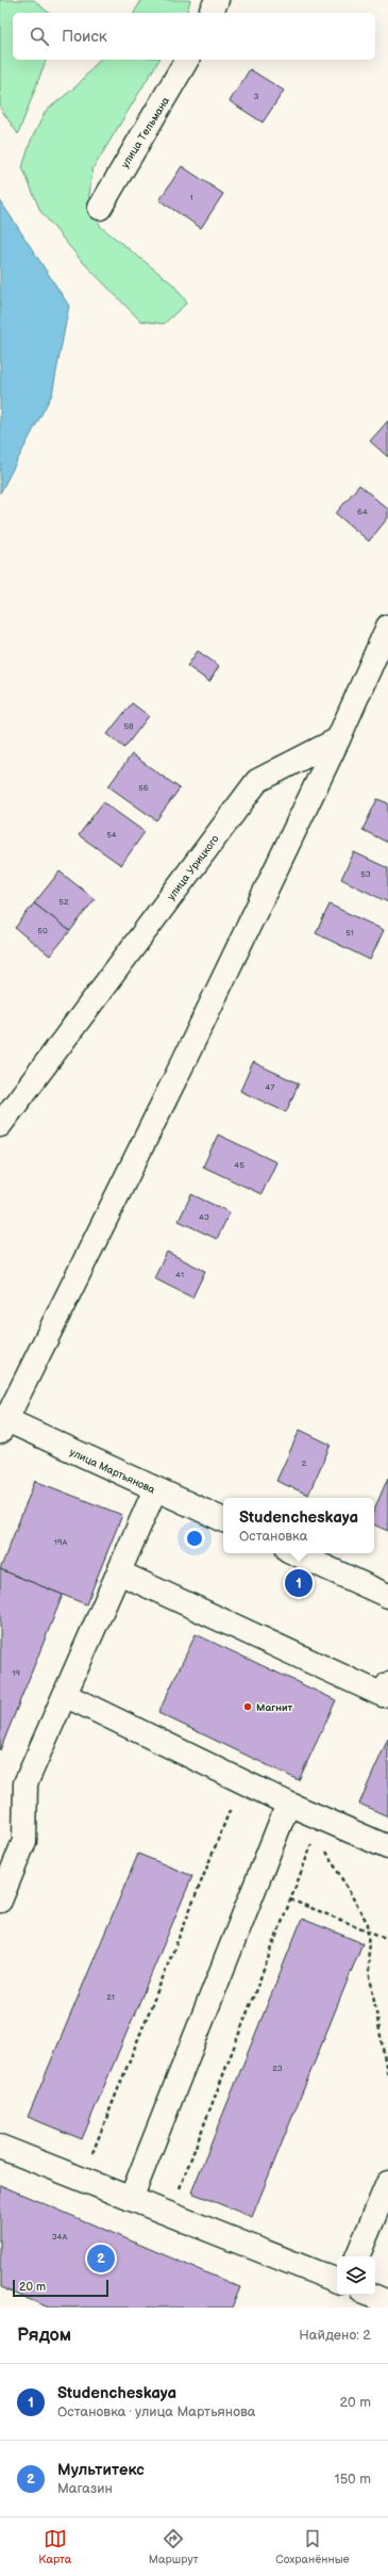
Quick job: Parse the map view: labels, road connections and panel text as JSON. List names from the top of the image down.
{
  "streets": {
    "street": ["улица Тельмана", "улица Урицкого", "улица Мартьянова"]
  },
  "places": ["Магнит"],
  "house_numbers": [
    "3",
    "1",
    "64",
    "58",
    "56",
    "54",
    "53",
    "52",
    "50",
    "51",
    "47",
    "45",
    "43",
    "41",
    "2",
    "19А",
    "19",
    "21",
    "23",
    "34А"
  ],
  "scale_bar": "20 m",
  "page": {
    "search": "Поиск",
    "popup": ["Studencheskaya", "Остановка"],
    "pins": ["1", "2"],
    "scale": "20 m",
    "heading": ["Рядом", "Найдено: 2"],
    "list": [
      {
        "mark": "1",
        "name": "Studencheskaya",
        "note": "Остановка · улица Мартьянова",
        "value": "20 m"
      },
      {
        "mark": "2",
        "name": "Мультитекс",
        "note": "Магазин",
        "value": "150 m"
      }
    ],
    "nav": ["Карта", "Маршрут", "Сохранённые"]
  }
}
